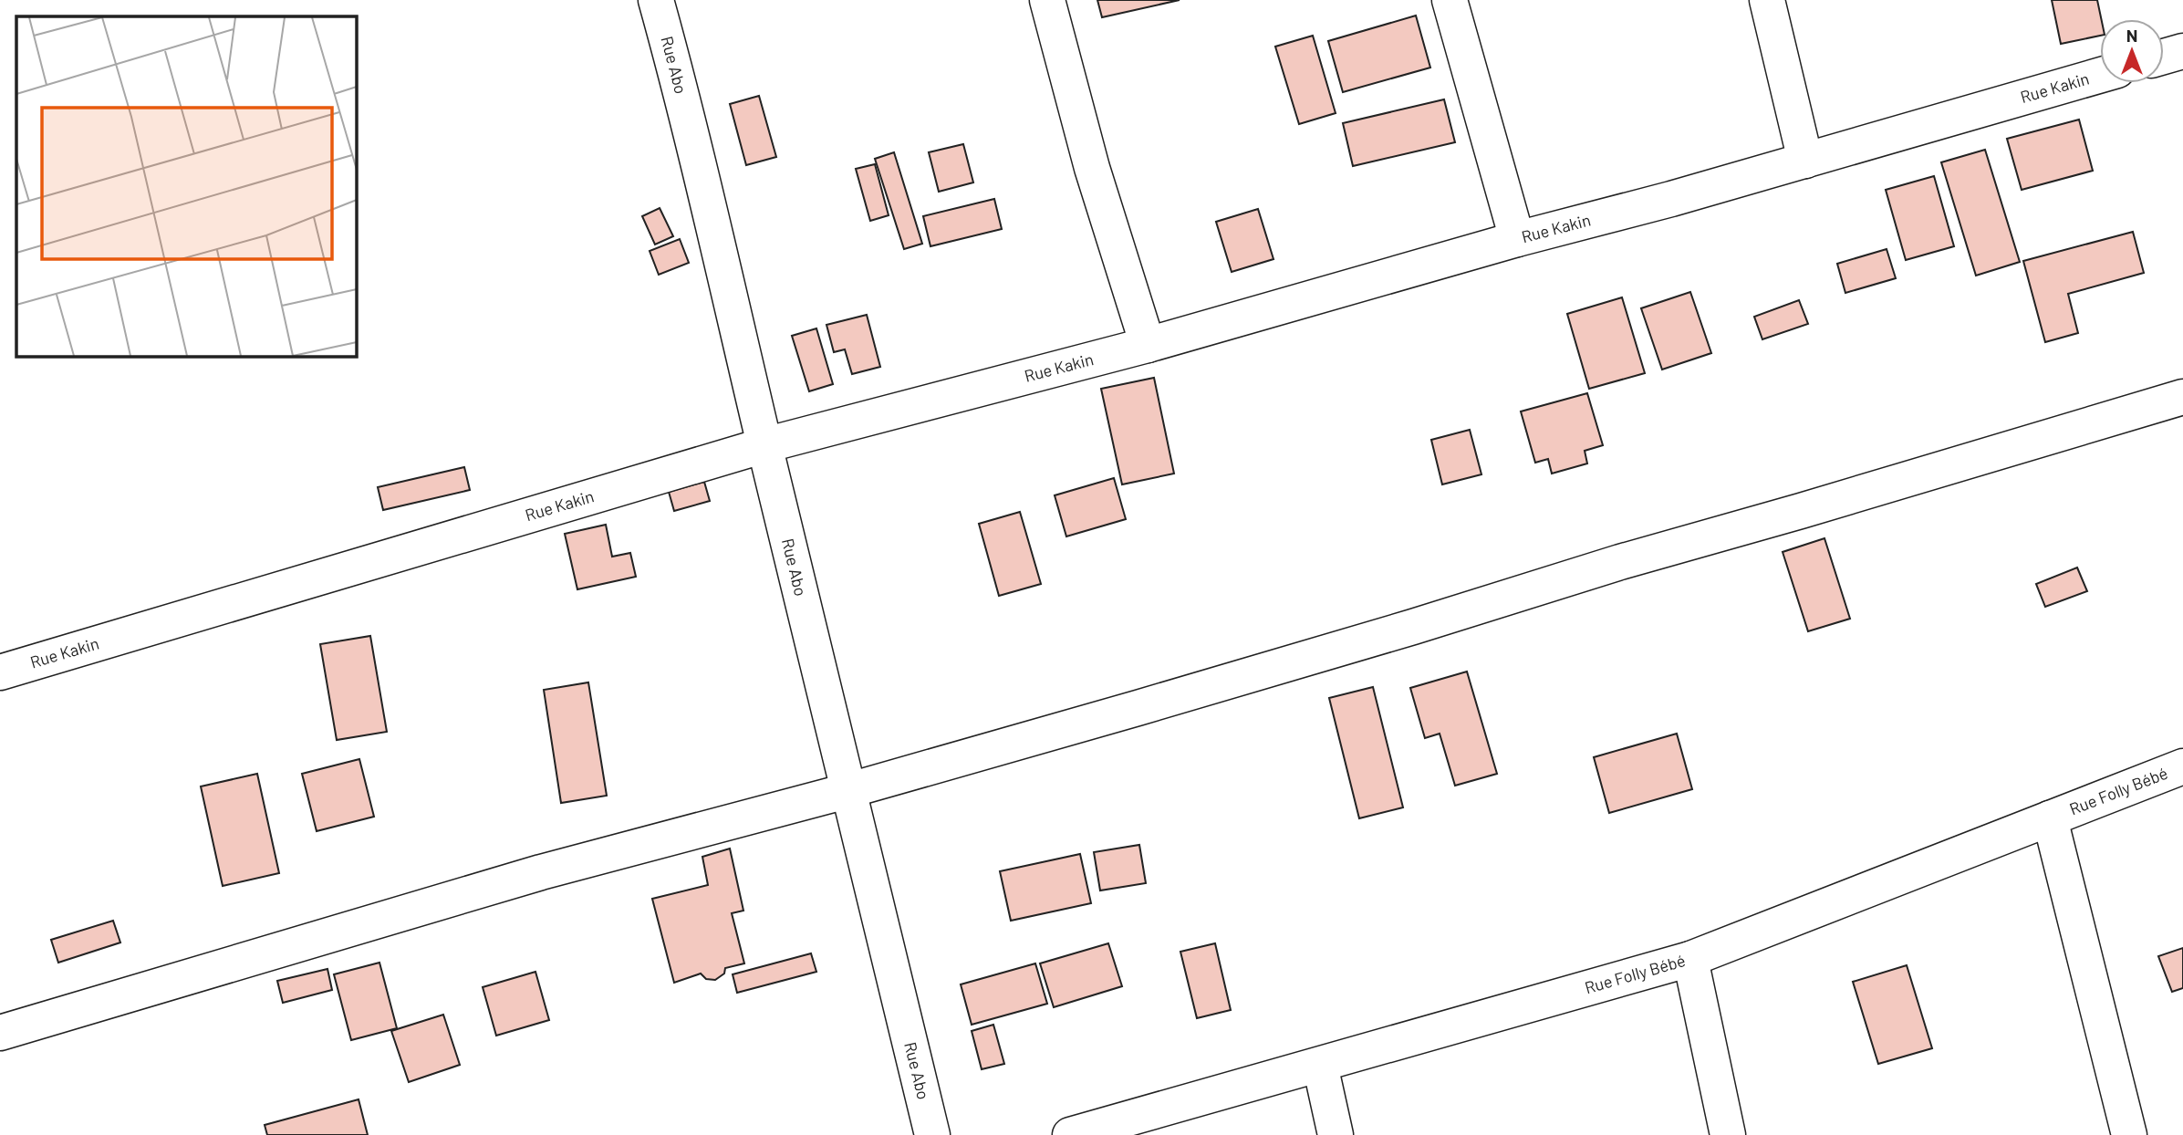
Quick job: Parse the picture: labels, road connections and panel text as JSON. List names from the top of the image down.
{
  "streets": {
    "street": ["Rue Abo", "Rue Kakin", "Rue Folly Bébé"]
  },
  "crossings": [
    ["Rue Abo", "Rue Kakin"]
  ],
  "north": "top"
}
